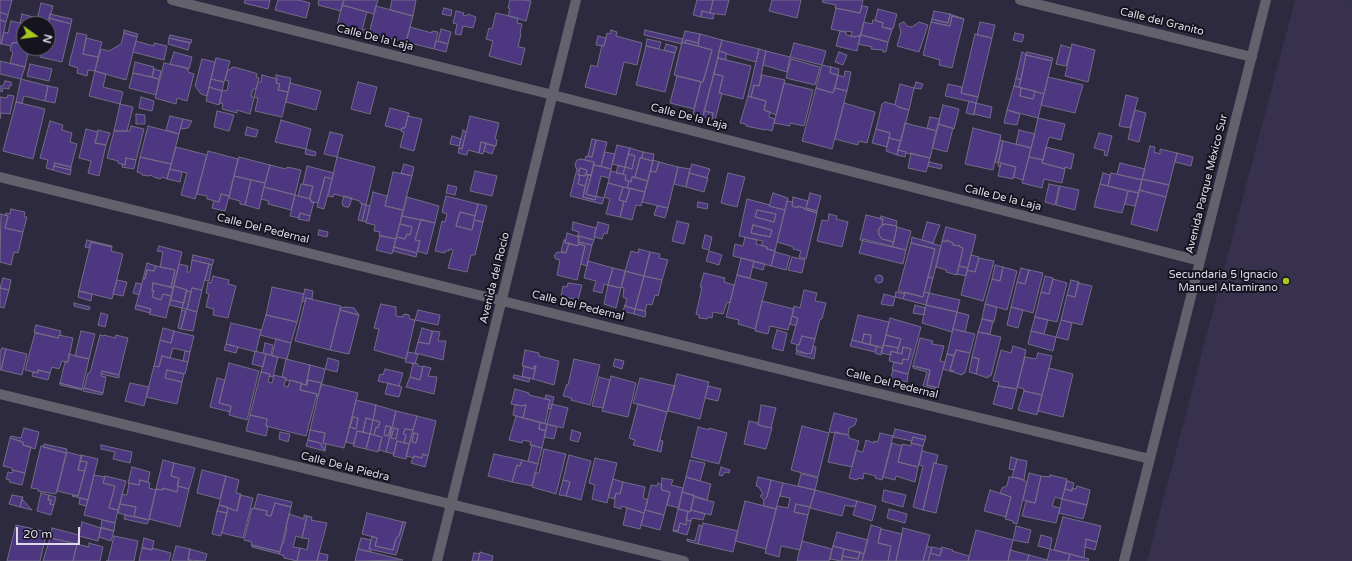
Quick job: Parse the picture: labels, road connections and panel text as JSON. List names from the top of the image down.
{
  "streets": {
    "street": [
      "Calle del Granito",
      "Calle De la Laja",
      "Avenida Parque México Sur",
      "Calle Del Pedernal",
      "Avenida del Rocío",
      "Calle De la Piedra"
    ]
  },
  "crossings": [
    ["Calle del Granito", "Avenida Parque México Sur"],
    ["Calle De la Laja", "Avenida Parque México Sur"],
    ["Calle De la Laja", "Avenida del Rocío"],
    ["Avenida Parque México Sur", "Calle Del Pedernal"],
    ["Calle Del Pedernal", "Avenida del Rocío"],
    ["Avenida del Rocío", "Calle De la Piedra"]
  ],
  "places": ["Secundaria 5 Ignacio Manuel Altamirano"],
  "scale_bar": "20 m",
  "north": "right"
}
